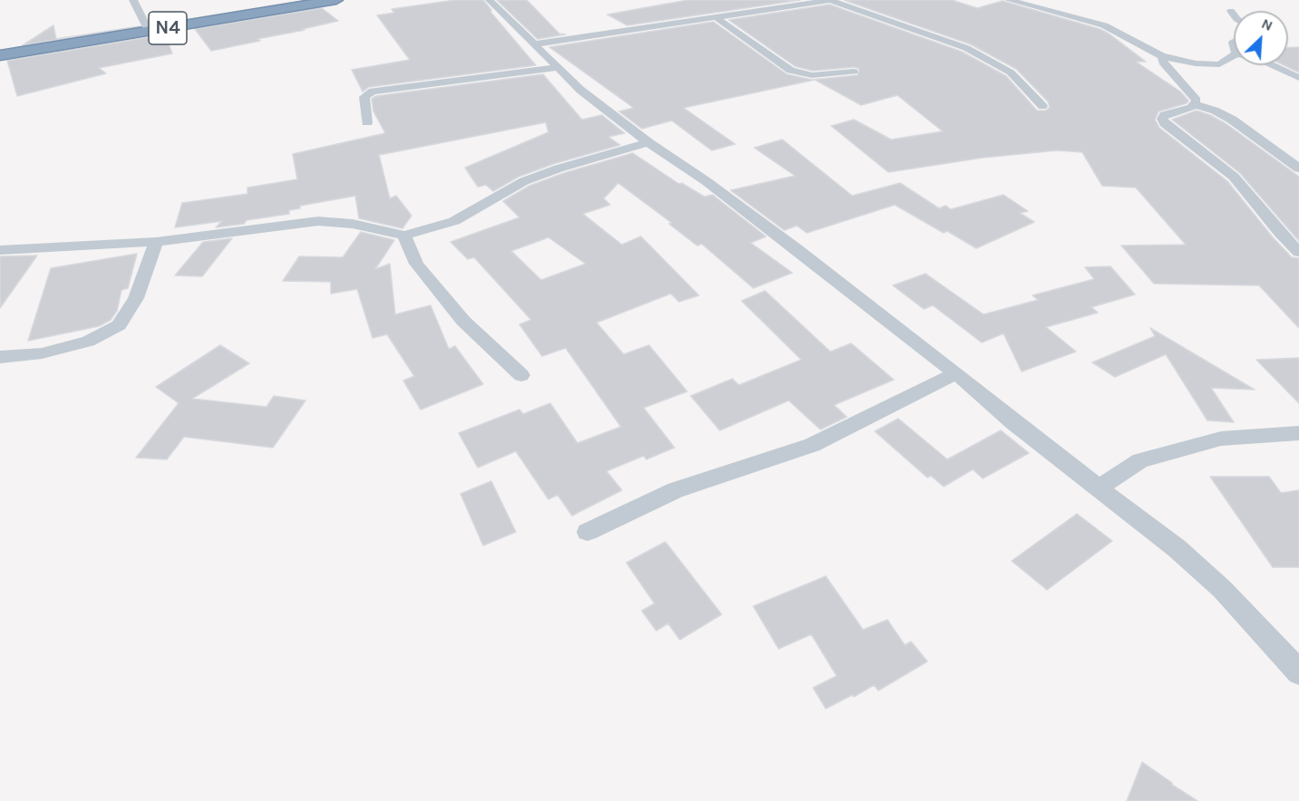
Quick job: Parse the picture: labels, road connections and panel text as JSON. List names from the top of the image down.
{
  "streets": {
    "highway": ["N4"]
  },
  "north": "top right"
}
